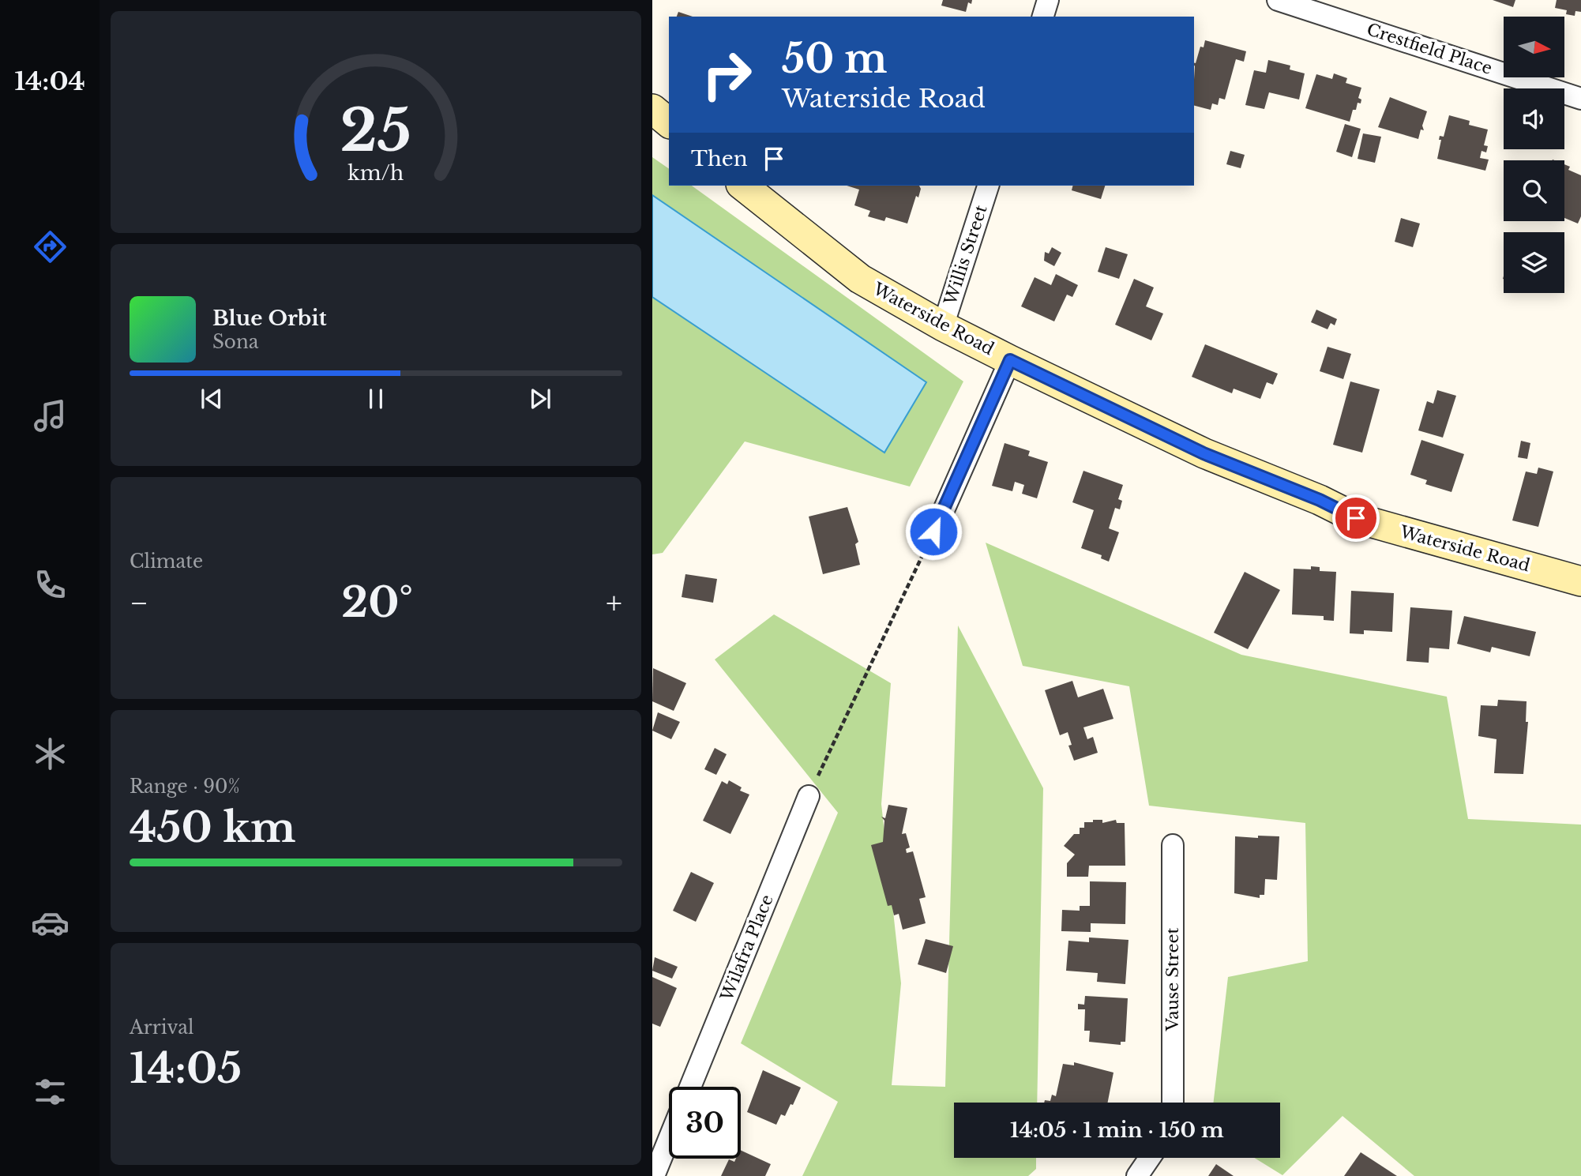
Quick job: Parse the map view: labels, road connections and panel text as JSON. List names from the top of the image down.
{
  "streets": {
    "main road": ["Waterside Road"],
    "street": [
      "Crestfield Place",
      "Willis Street",
      "Wilafra Place",
      "Vause Street"
    ]
  },
  "crossings": [
    ["Willis Street", "Waterside Road"]
  ],
  "north": "right",
  "page": {
    "tabs": "14:04",
    "turn": ["50 m", "Waterside Road"],
    "then": "Then",
    "song": ["Blue Orbit", "Sona"],
    "tile": [
      "Climate",
      ["Range · 90%", "450 km"],
      ["Arrival", "14:05"]
    ],
    "heat": ["−", "20°", "+"],
    "limit": "30",
    "trip": "14:05 · 1 min · 150 m",
    "gauge": ["25", "km/h"]
  }
}
